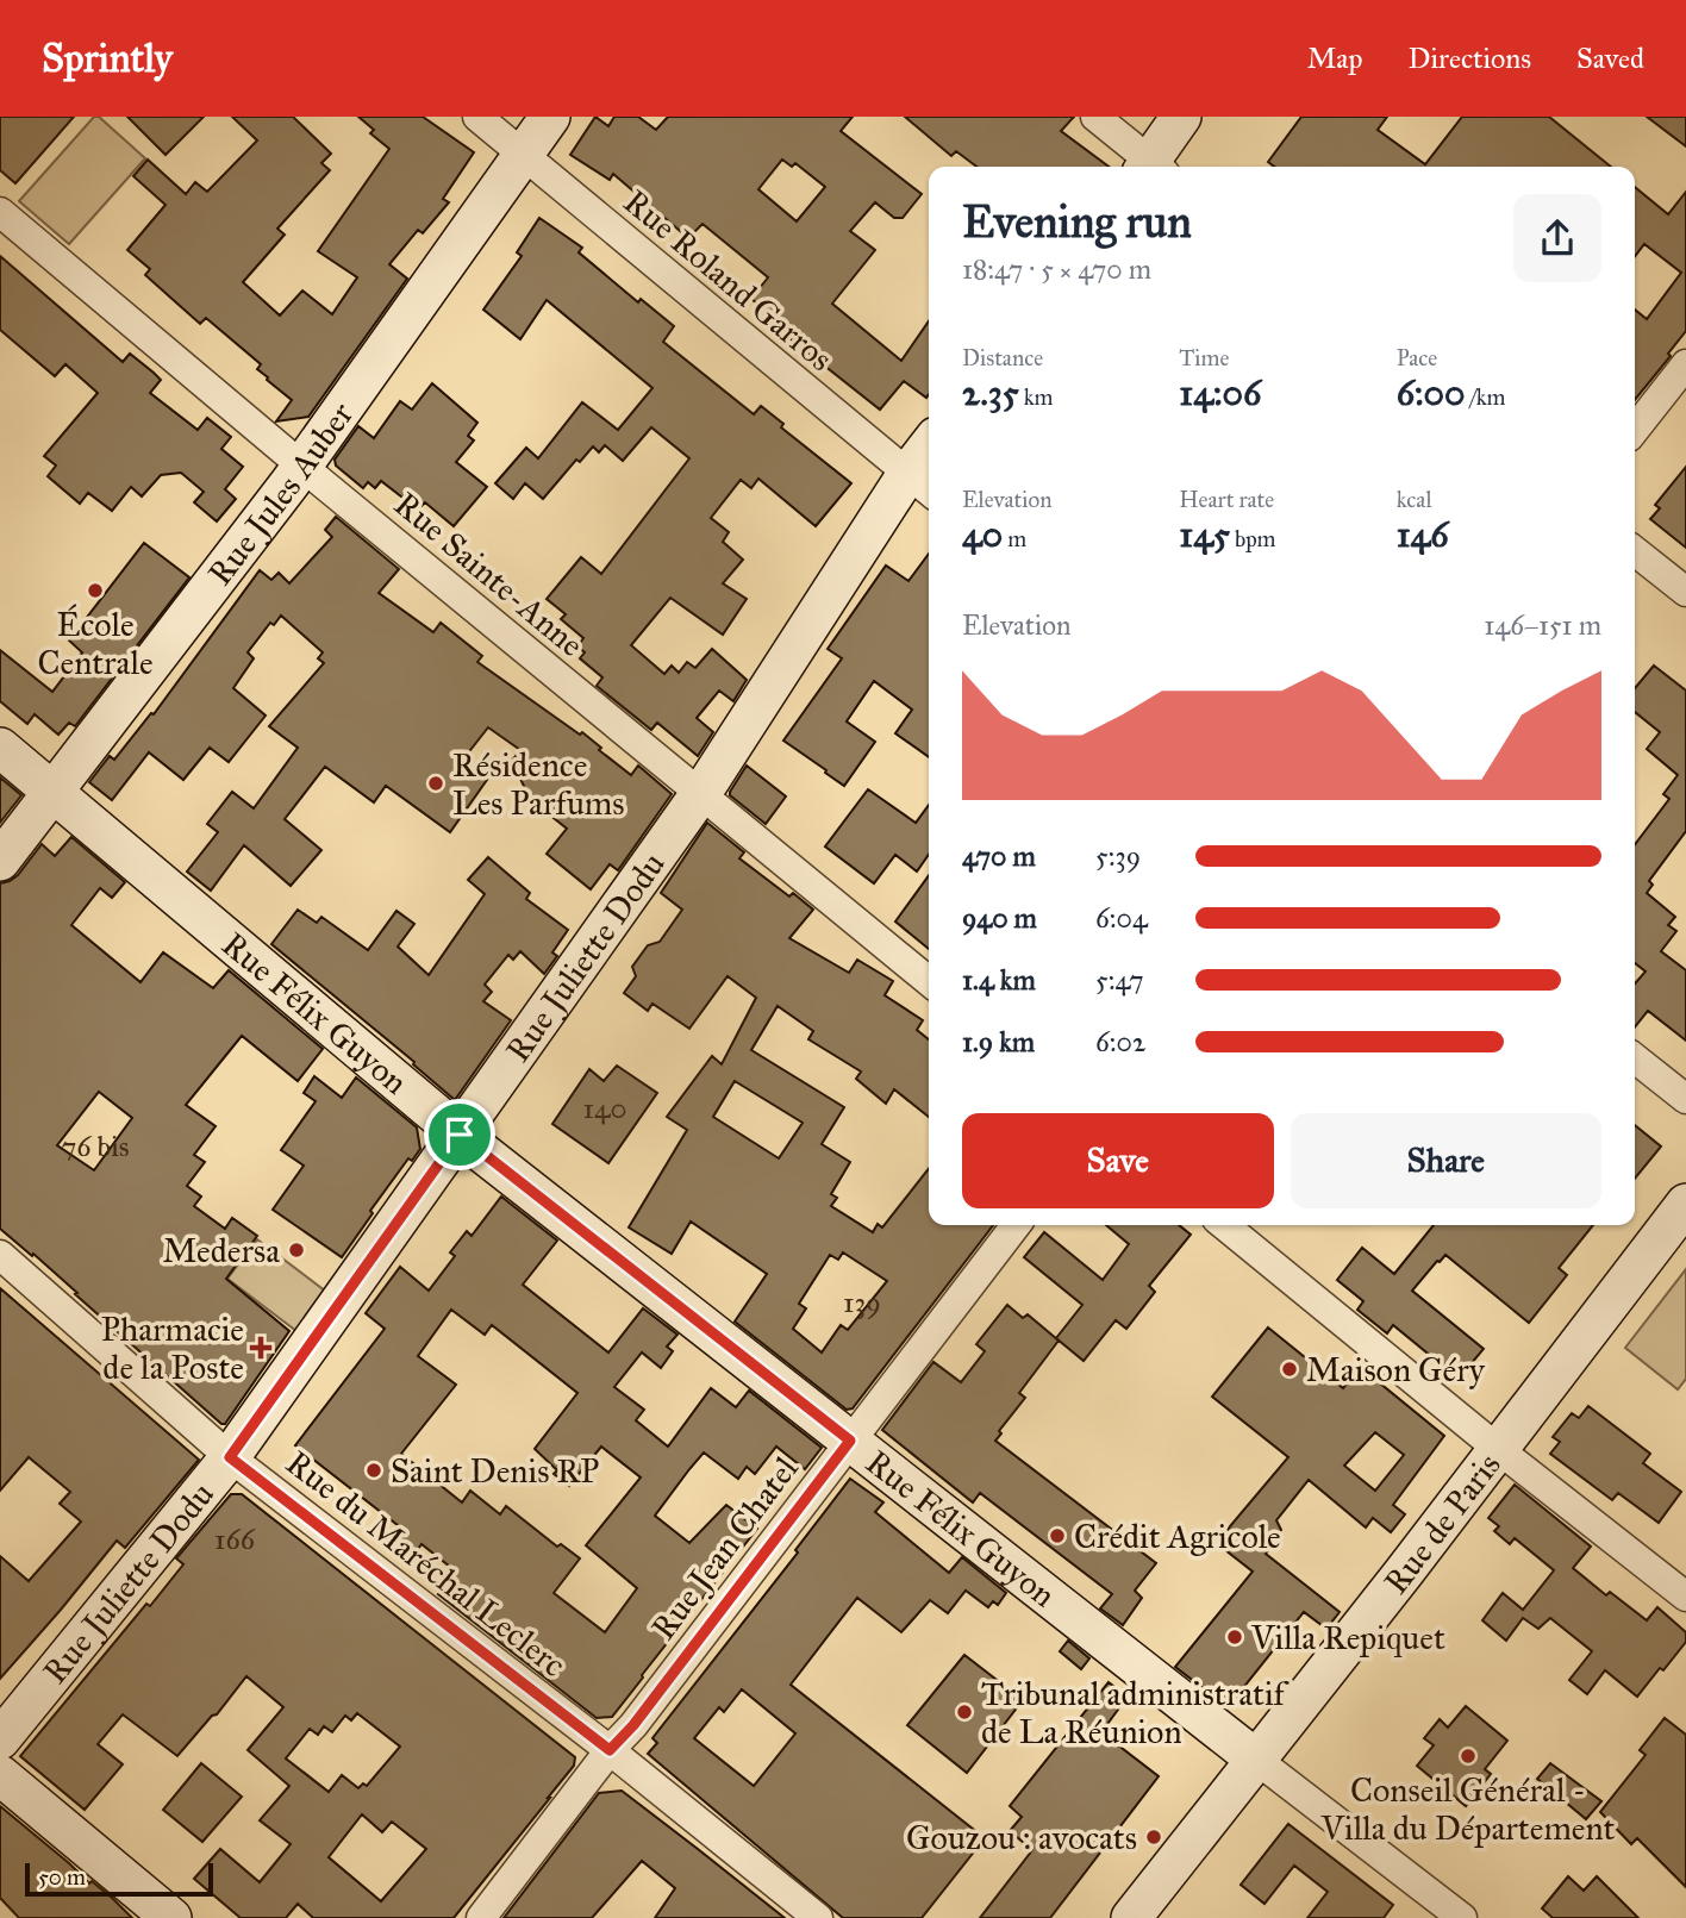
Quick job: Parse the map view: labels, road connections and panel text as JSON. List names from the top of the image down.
{
  "streets": {
    "street": [
      "Rue Roland Garros",
      "Rue Jules Auber",
      "Rue Sainte-Anne",
      "Rue Juliette Dodu",
      "Rue Félix Guyon",
      "Rue de Paris",
      "Rue Jean Chatel",
      "Rue du Maréchal Leclerc"
    ]
  },
  "crossings": [
    ["Rue Roland Garros", "Rue Jules Auber"],
    ["Rue Roland Garros", "Rue Juliette Dodu"],
    ["Rue Jules Auber", "Rue Sainte-Anne"],
    ["Rue Jules Auber", "Rue Félix Guyon"],
    ["Rue Sainte-Anne", "Rue Juliette Dodu"],
    ["Rue Juliette Dodu", "Rue Félix Guyon"],
    ["Rue Juliette Dodu", "Rue du Maréchal Leclerc"],
    ["Rue Félix Guyon", "Rue de Paris"],
    ["Rue Félix Guyon", "Rue Jean Chatel"],
    ["Rue Jean Chatel", "Rue du Maréchal Leclerc"]
  ],
  "places": {
    "other": [
      "École Centrale",
      "Résidence Les Parfums",
      "Medersa",
      "Maison Géry",
      "Saint Denis RP",
      "Crédit Agricole",
      "Villa Repiquet",
      "Tribunal administratif de La Réunion",
      "Conseil Général - Villa du Département",
      "Gouzou : avocats"
    ],
    "health": ["Pharmacie de la Poste"]
  },
  "house_numbers": [
    "140",
    "76 bis",
    "139",
    "166"
  ],
  "scale_bar": "50 m",
  "page": {
    "header": "Sprintly",
    "nav": ["Map", "Directions", "Saved"],
    "heading": ["Evening run", "18:47 · 5 × 470 m"],
    "stats": [
      ["Distance", "2.35 km"],
      ["Time", "14:06"],
      ["Pace", "6:00 /km"],
      ["Elevation", "40 m"],
      ["Heart rate", "145 bpm"],
      ["kcal", "146"]
    ],
    "chart": ["Elevation", "146–151 m"],
    "list": [
      {
        "name": "470 m",
        "note": "5:39"
      },
      {
        "name": "940 m",
        "note": "6:04"
      },
      {
        "name": "1.4 km",
        "note": "5:47"
      },
      {
        "name": "1.9 km",
        "note": "6:02"
      }
    ],
    "buttons": ["Save", "Share"],
    "scale": "50 m"
  }
}
